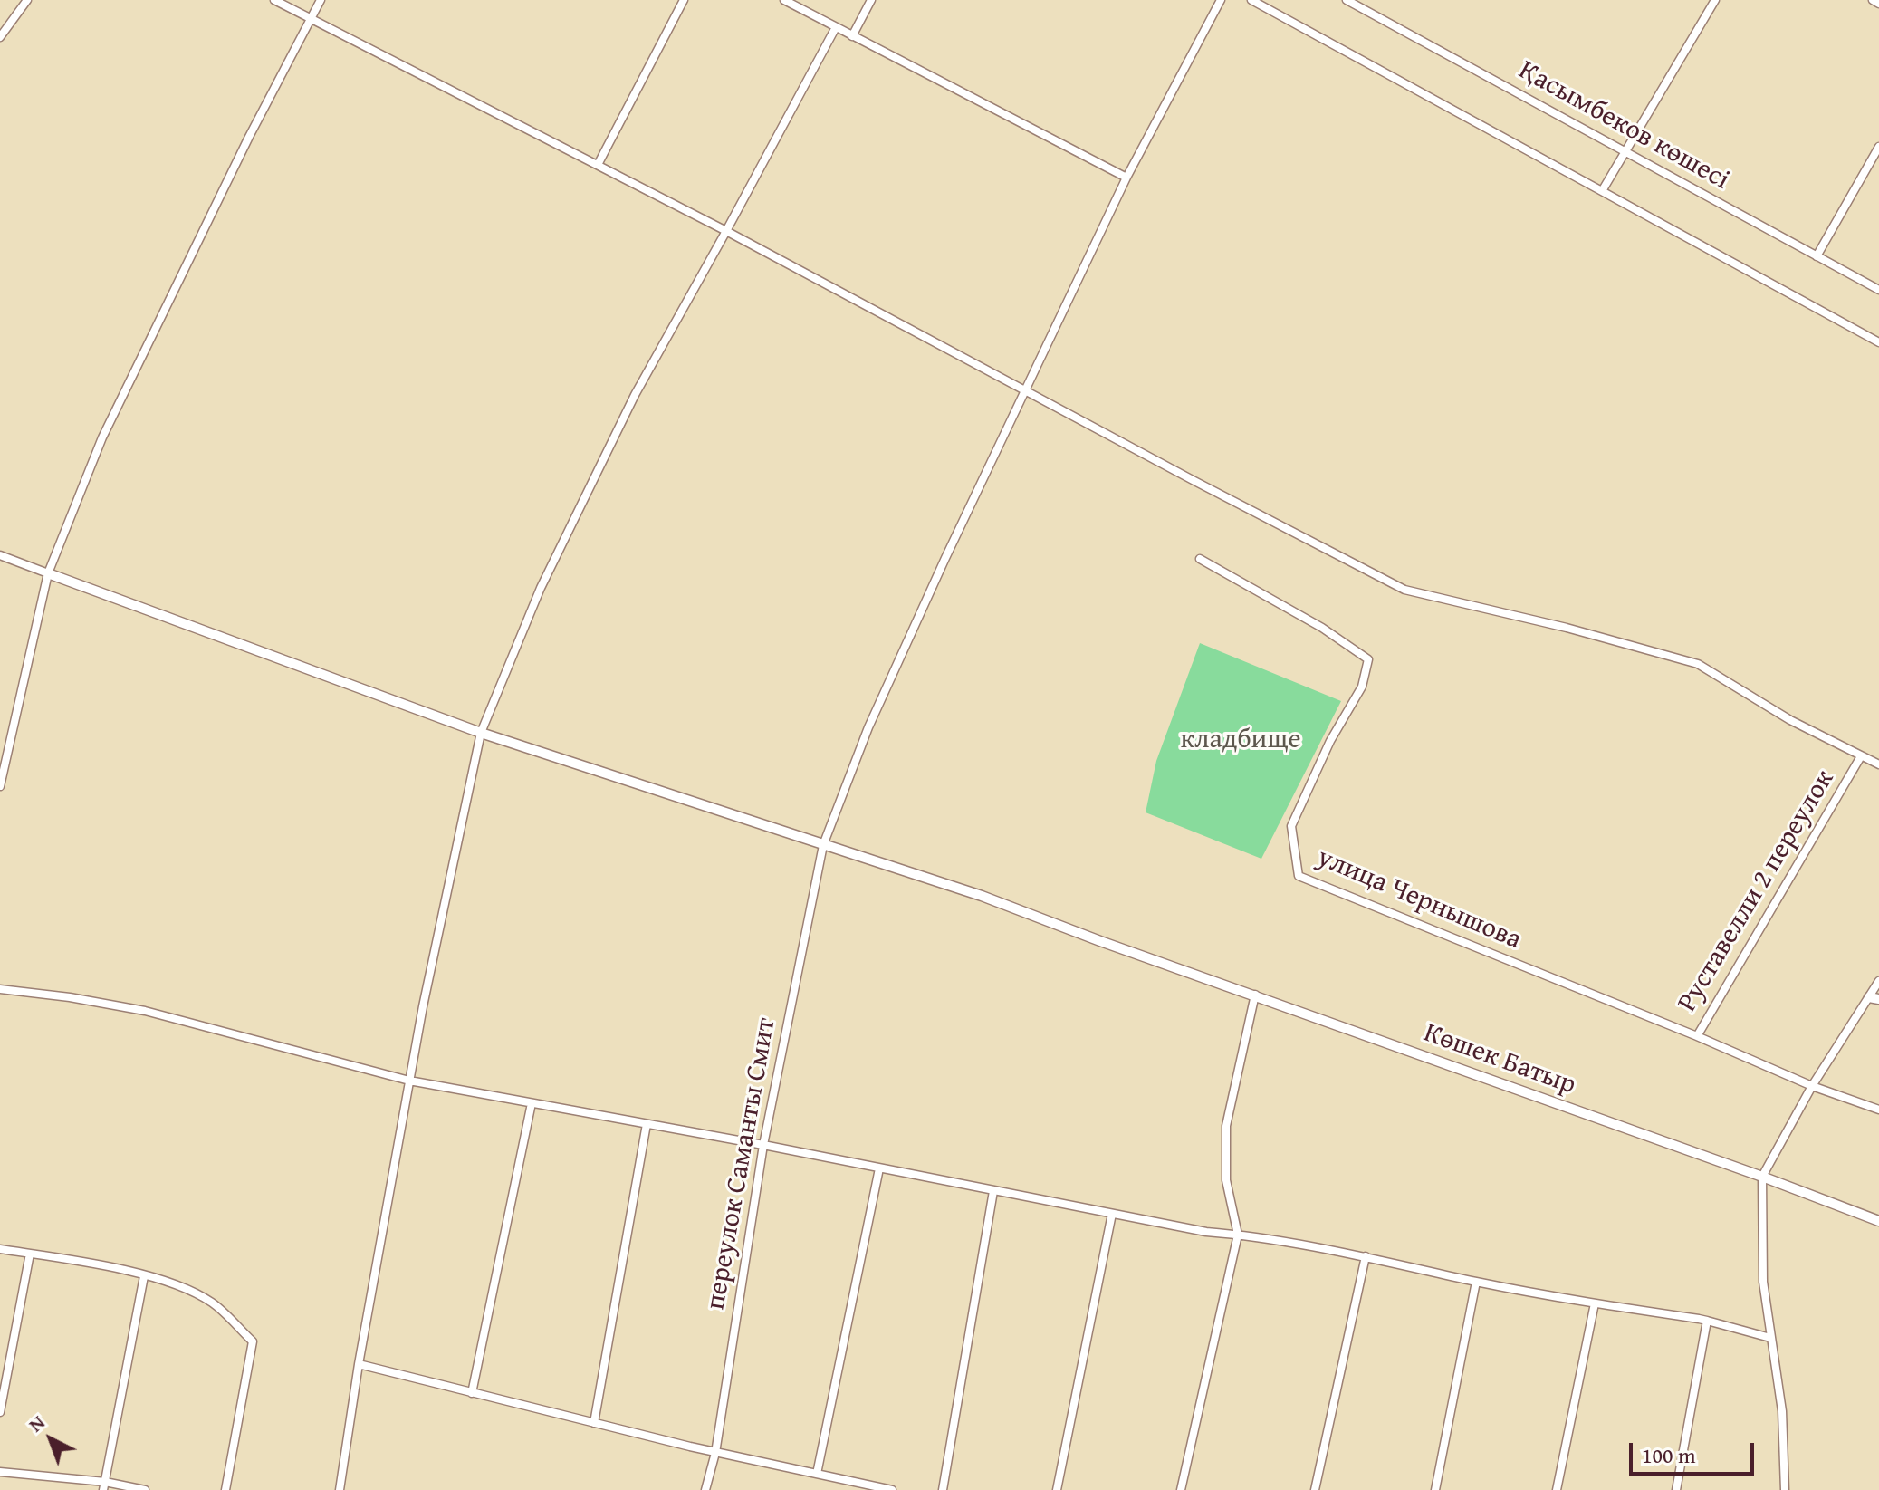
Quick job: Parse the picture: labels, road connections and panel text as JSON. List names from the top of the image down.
{
  "streets": {
    "street": [
      "Қасымбеков көшесі",
      "Руставелли 2 переулок",
      "улица Чернышова",
      "Көшек Батыр",
      "переулок Саманты Смит"
    ]
  },
  "crossings": [
    ["Руставелли 2 переулок", "улица Чернышова"],
    ["Көшек Батыр", "переулок Саманты Смит"]
  ],
  "parks": ["кладбище"],
  "scale_bar": "100 m",
  "north": "top left"
}
